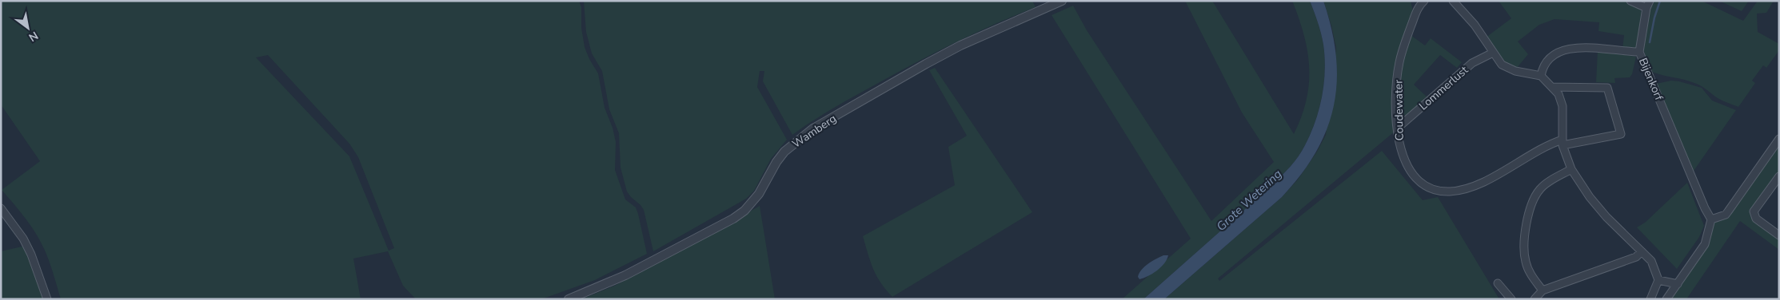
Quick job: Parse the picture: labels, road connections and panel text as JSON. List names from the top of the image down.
{
  "streets": {
    "street": [
      "Bijenkorf",
      "Lommerlust",
      "Coudewater",
      "Wamberg"
    ]
  },
  "crossings": [
    ["Lommerlust", "Coudewater"]
  ],
  "water": ["Grote Wetering"],
  "north": "bottom right"
}
